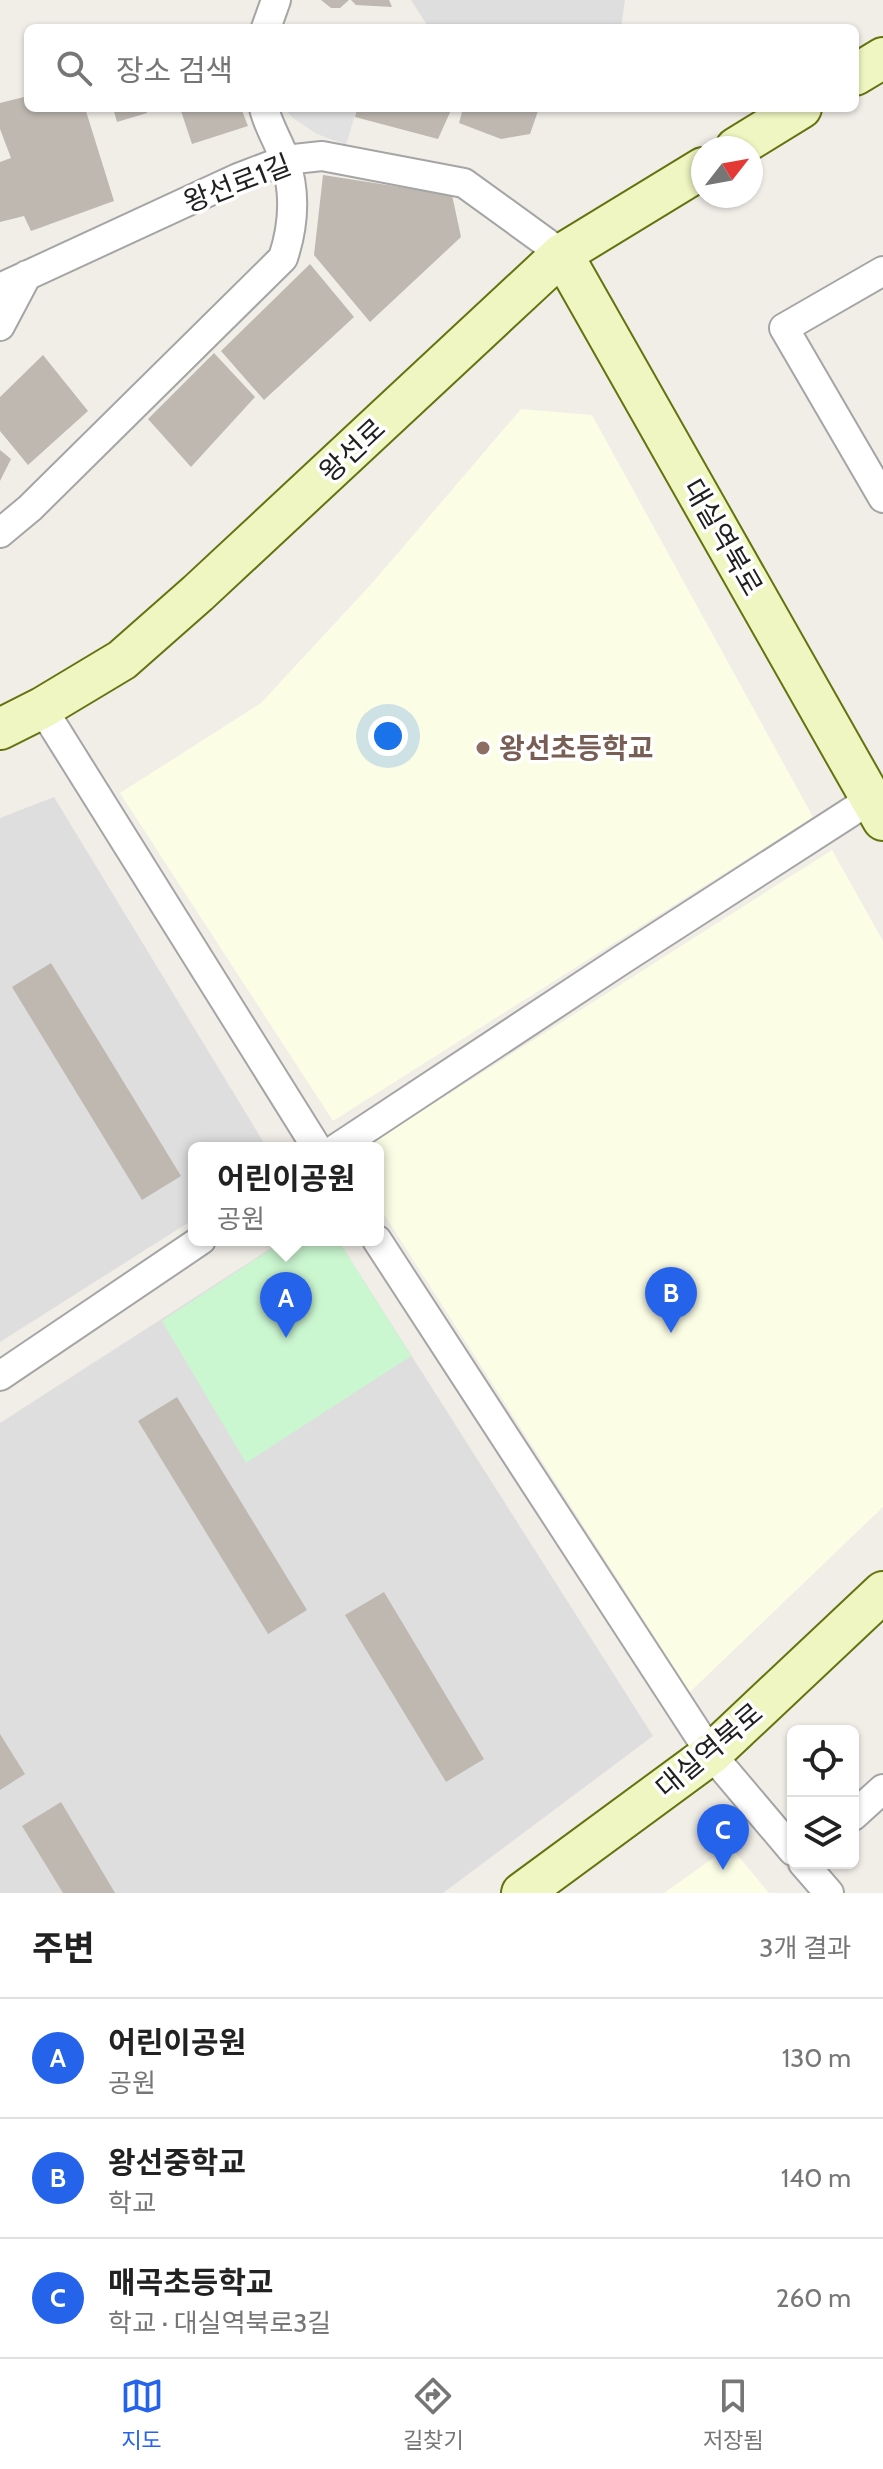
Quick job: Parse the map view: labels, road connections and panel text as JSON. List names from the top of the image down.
{
  "streets": {
    "street": ["왕선로1길", "왕선로", "대실역북로"]
  },
  "crossings": [
    ["왕선로1길", "왕선로"],
    ["왕선로1길", "대실역북로"],
    ["왕선로", "대실역북로"]
  ],
  "places": ["왕선초등학교"],
  "north": "top right",
  "page": {
    "search": "장소 검색",
    "popup": ["어린이공원", "공원"],
    "pins": ["B", "A", "C"],
    "heading": ["주변", "3개 결과"],
    "list": [
      {
        "mark": "A",
        "name": "어린이공원",
        "note": "공원",
        "value": "130 m"
      },
      {
        "mark": "B",
        "name": "왕선중학교",
        "note": "학교",
        "value": "140 m"
      },
      {
        "mark": "C",
        "name": "매곡초등학교",
        "note": "학교 · 대실역북로3길",
        "value": "260 m"
      }
    ],
    "nav": ["지도", "길찾기", "저장됨"]
  }
}
